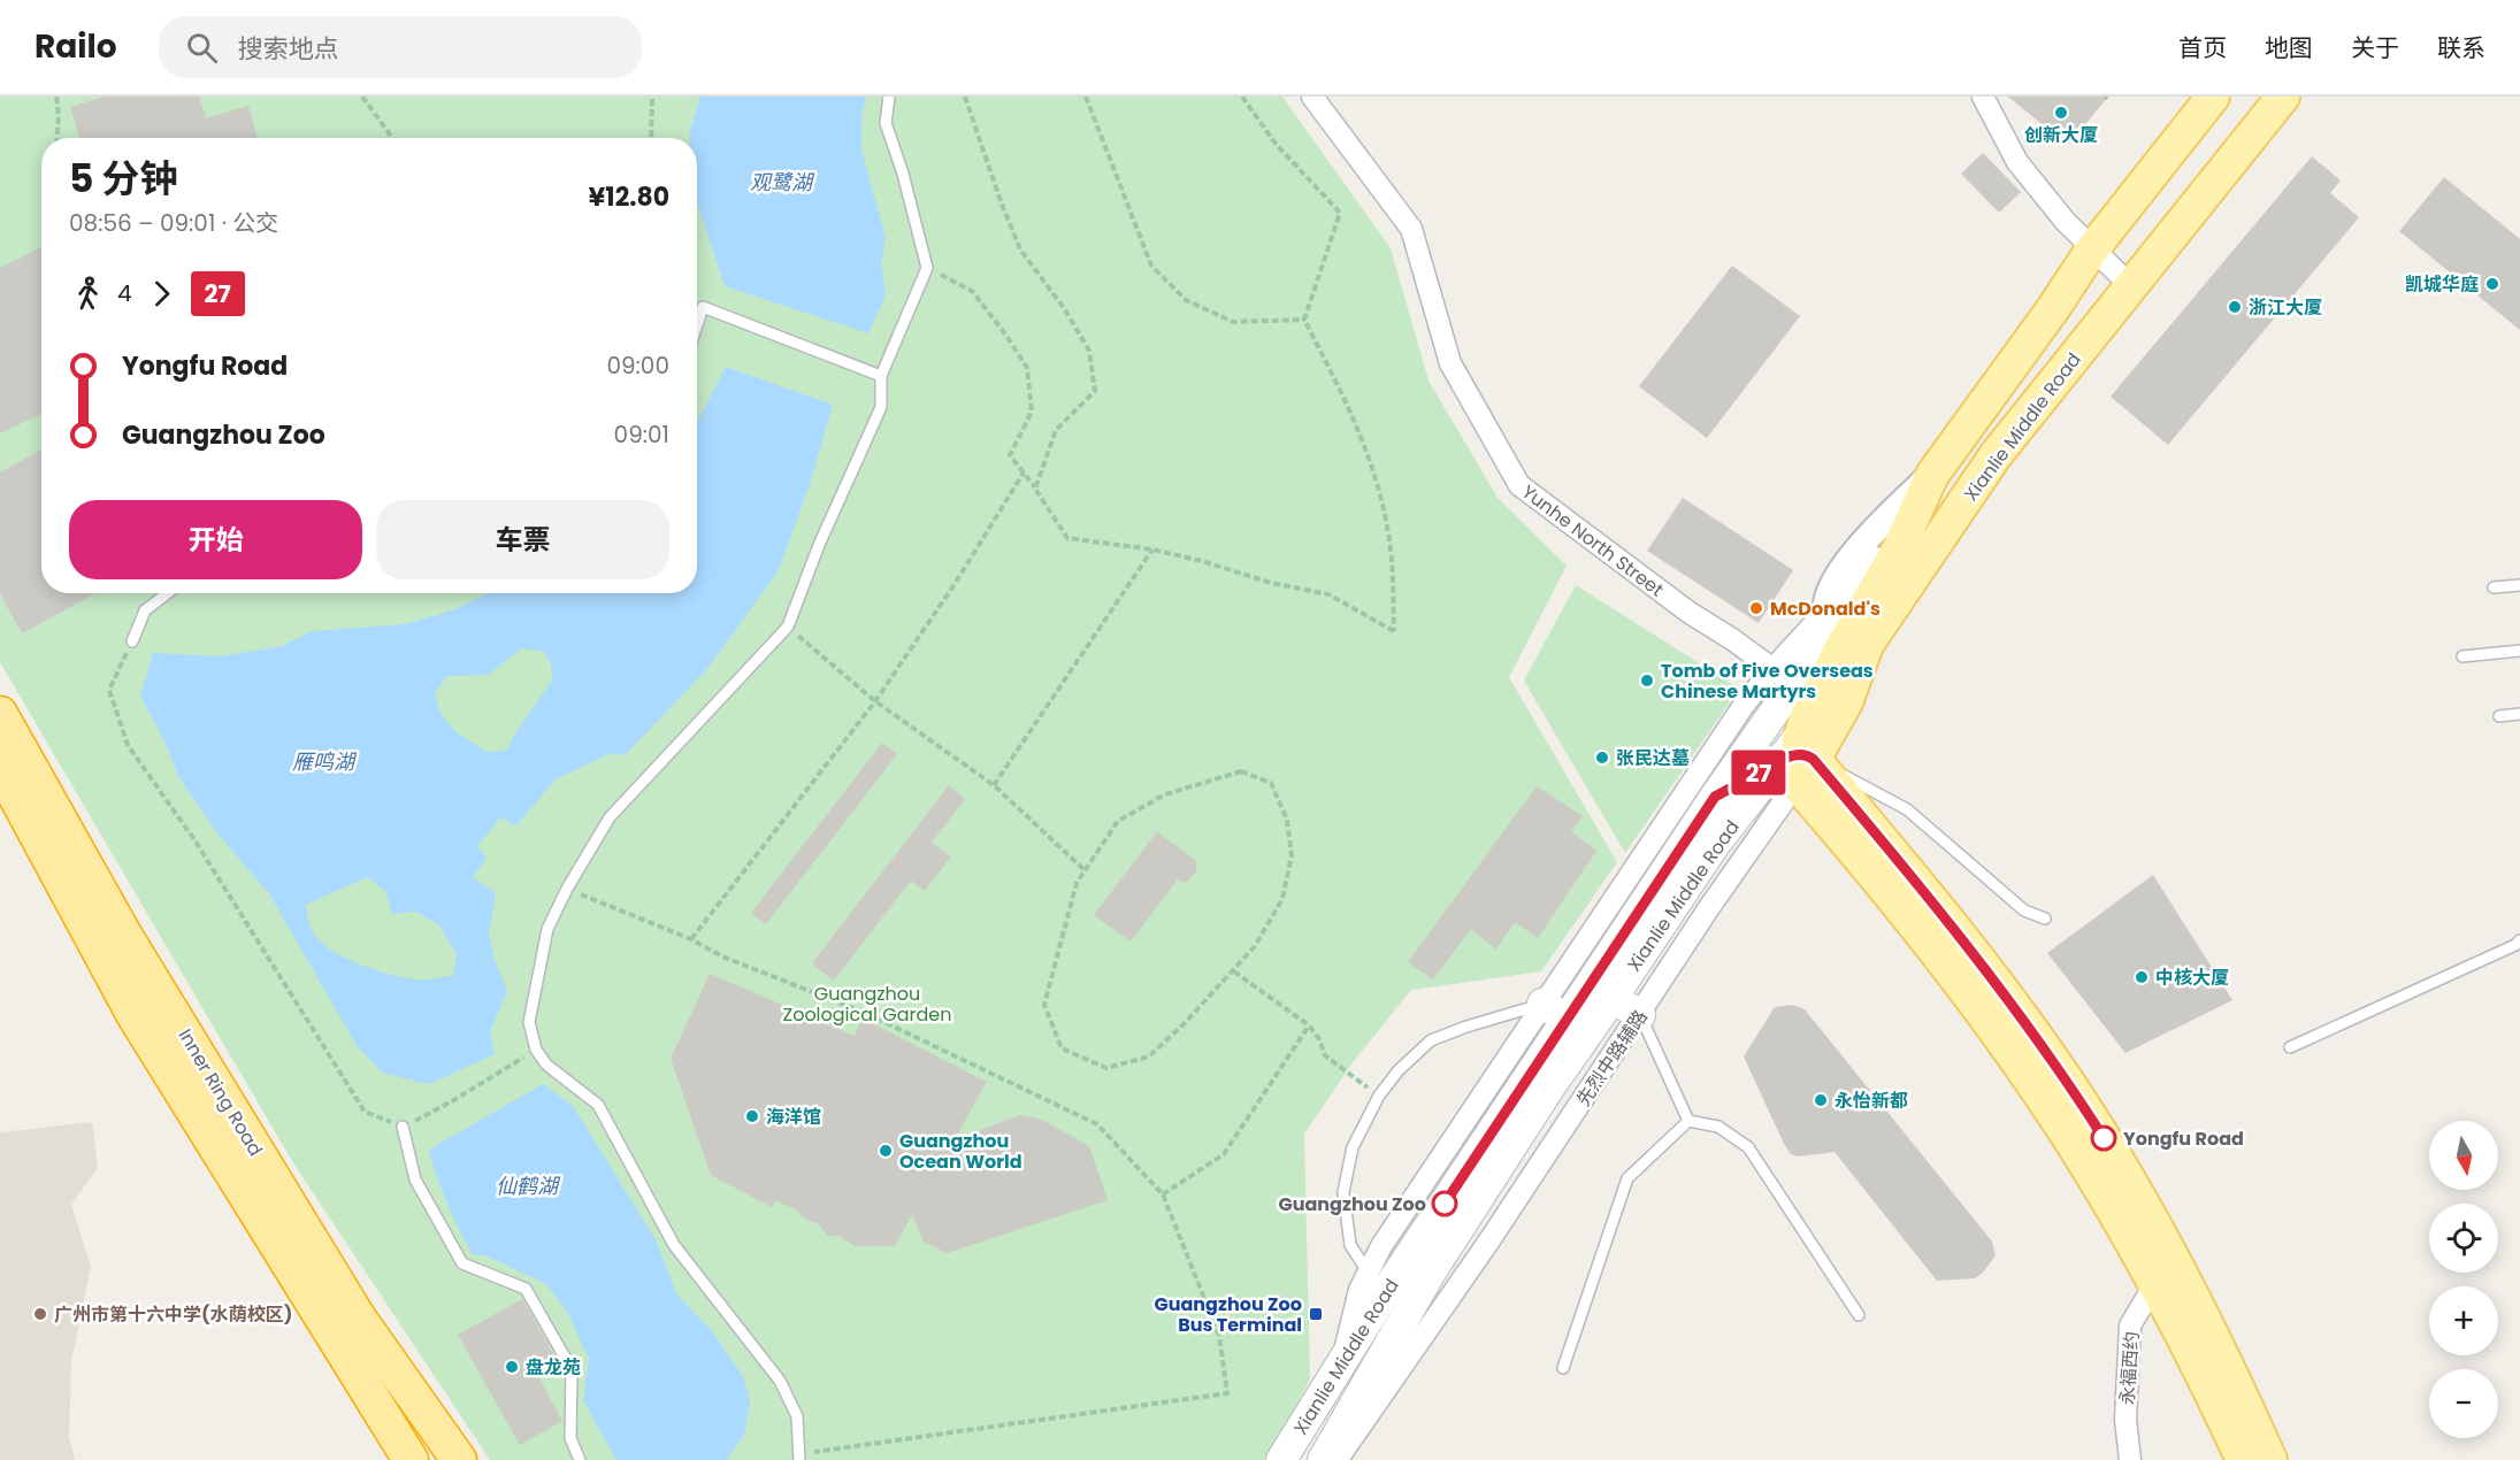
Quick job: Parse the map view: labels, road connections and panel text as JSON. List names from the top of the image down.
{
  "streets": {
    "highway": ["Inner Ring Road"],
    "main road": ["Xianlie Middle Road"],
    "street": ["Yunhe North Street", "先烈中路辅路", "永福西约"]
  },
  "crossings": [
    ["Xianlie Middle Road", "Yunhe North Street"],
    ["Xianlie Middle Road", "先烈中路辅路"]
  ],
  "water": ["观鹭湖", "雁鸣湖", "仙鹤湖"],
  "parks": ["Guangzhou Zoological Garden"],
  "places": {
    "other": [
      "创新大厦",
      "凯城华庭",
      "浙江大厦",
      "McDonald's",
      "Tomb of Five Overseas Chinese Martyrs",
      "张民达墓",
      "中核大厦",
      "永怡新都",
      "海洋馆",
      "Yongfu Road",
      "Guangzhou Ocean World",
      "Guangzhou Zoo",
      "广州市第十六中学(水荫校区)",
      "盘龙苑"
    ],
    "transit": ["Guangzhou Zoo Bus Terminal"]
  },
  "lines": ["bus line 27"],
  "north": "bottom",
  "page": {
    "header": "Railo",
    "search": "搜索地点",
    "nav": [
      "首页",
      "地图",
      "关于",
      "联系"
    ],
    "on_map": "27",
    "heading": ["5 分钟", "08:56 – 09:01 · 公交", "¥12.80"],
    "legs": ["4", "27"],
    "list": [
      {
        "name": "Yongfu Road",
        "value": "09:00"
      },
      {
        "name": "Guangzhou Zoo",
        "value": "09:01"
      }
    ],
    "buttons": ["开始", "车票"],
    "map_buttons": ["+", "−"]
  }
}
